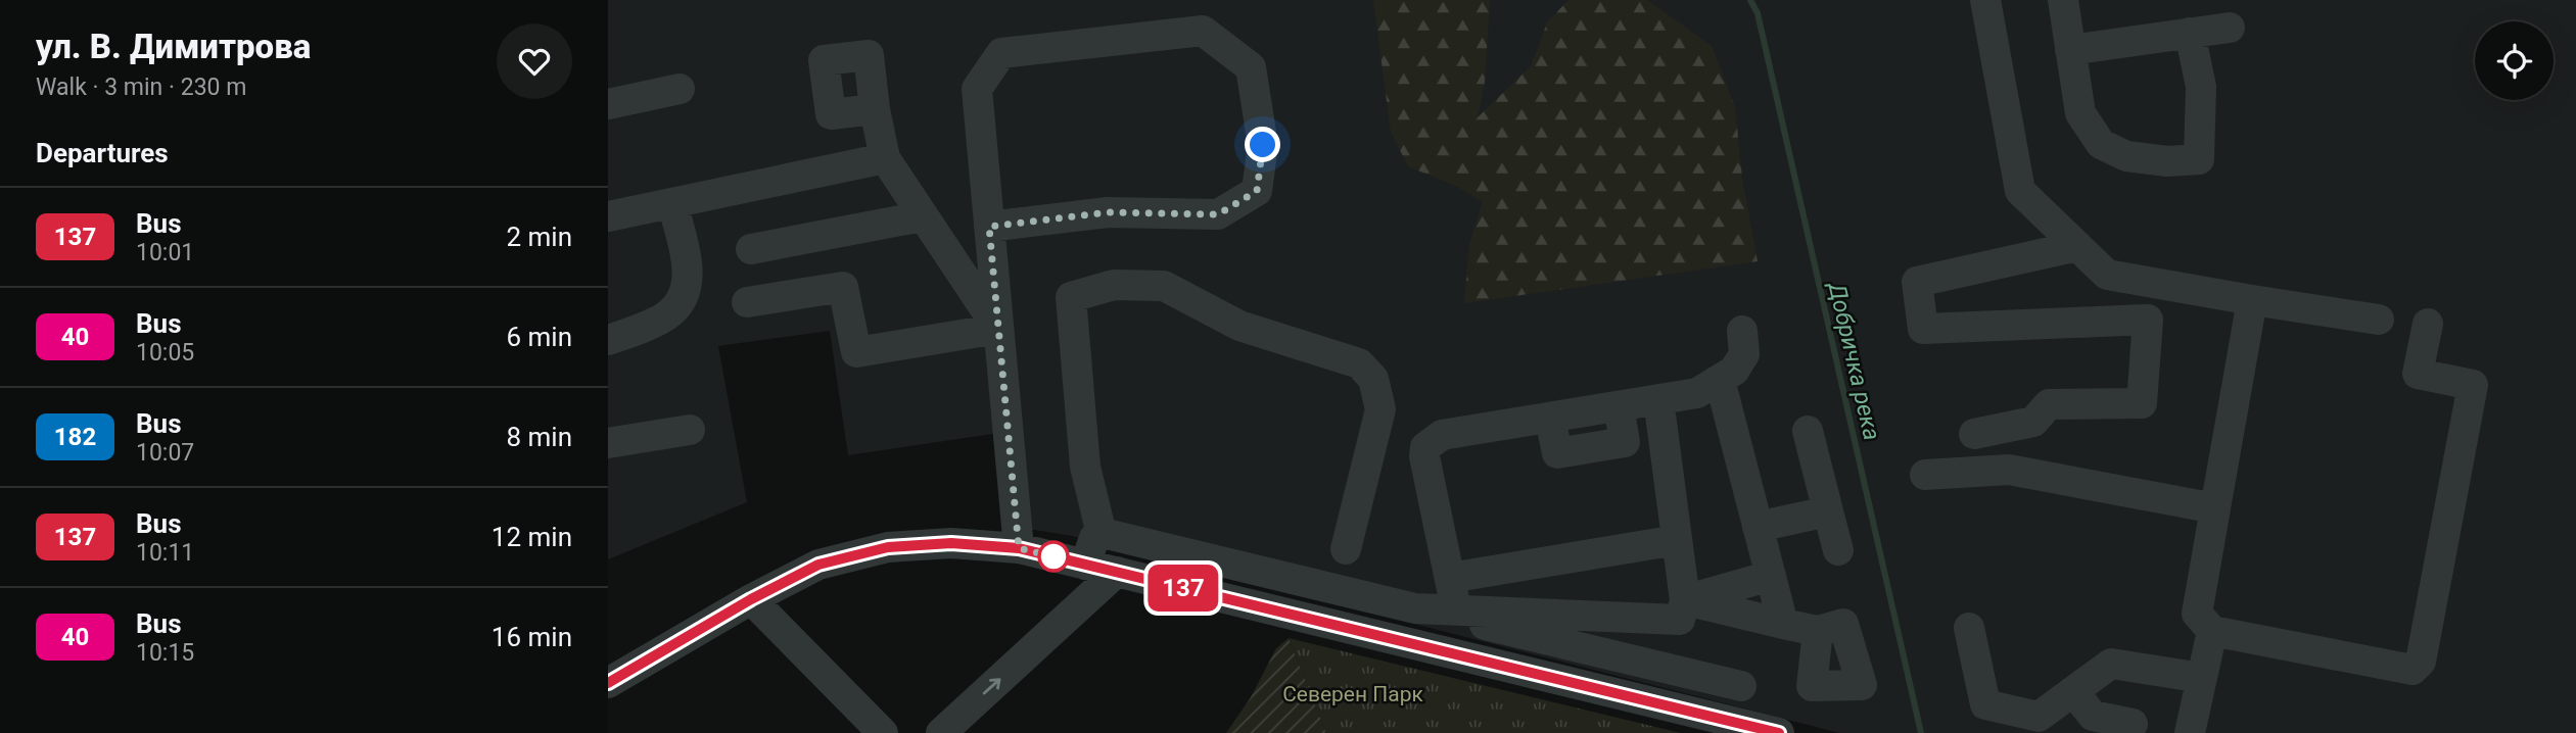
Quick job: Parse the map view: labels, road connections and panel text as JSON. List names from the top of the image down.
{
  "water": ["Добричка река"],
  "parks": ["Северен Парк"],
  "lines": ["bus line 137"],
  "page": {
    "heading": [
      ["ул. В. Димитрова", "Walk · 3 min · 230 m"],
      "Departures"
    ],
    "on_map": "137",
    "list": [
      {
        "mark": "137",
        "name": "Bus",
        "note": "10:01",
        "value": "2 min"
      },
      {
        "mark": "40",
        "name": "Bus",
        "note": "10:05",
        "value": "6 min"
      },
      {
        "mark": "182",
        "name": "Bus",
        "note": "10:07",
        "value": "8 min"
      },
      {
        "mark": "137",
        "name": "Bus",
        "note": "10:11",
        "value": "12 min"
      },
      {
        "mark": "40",
        "name": "Bus",
        "note": "10:15",
        "value": "16 min"
      }
    ]
  }
}
